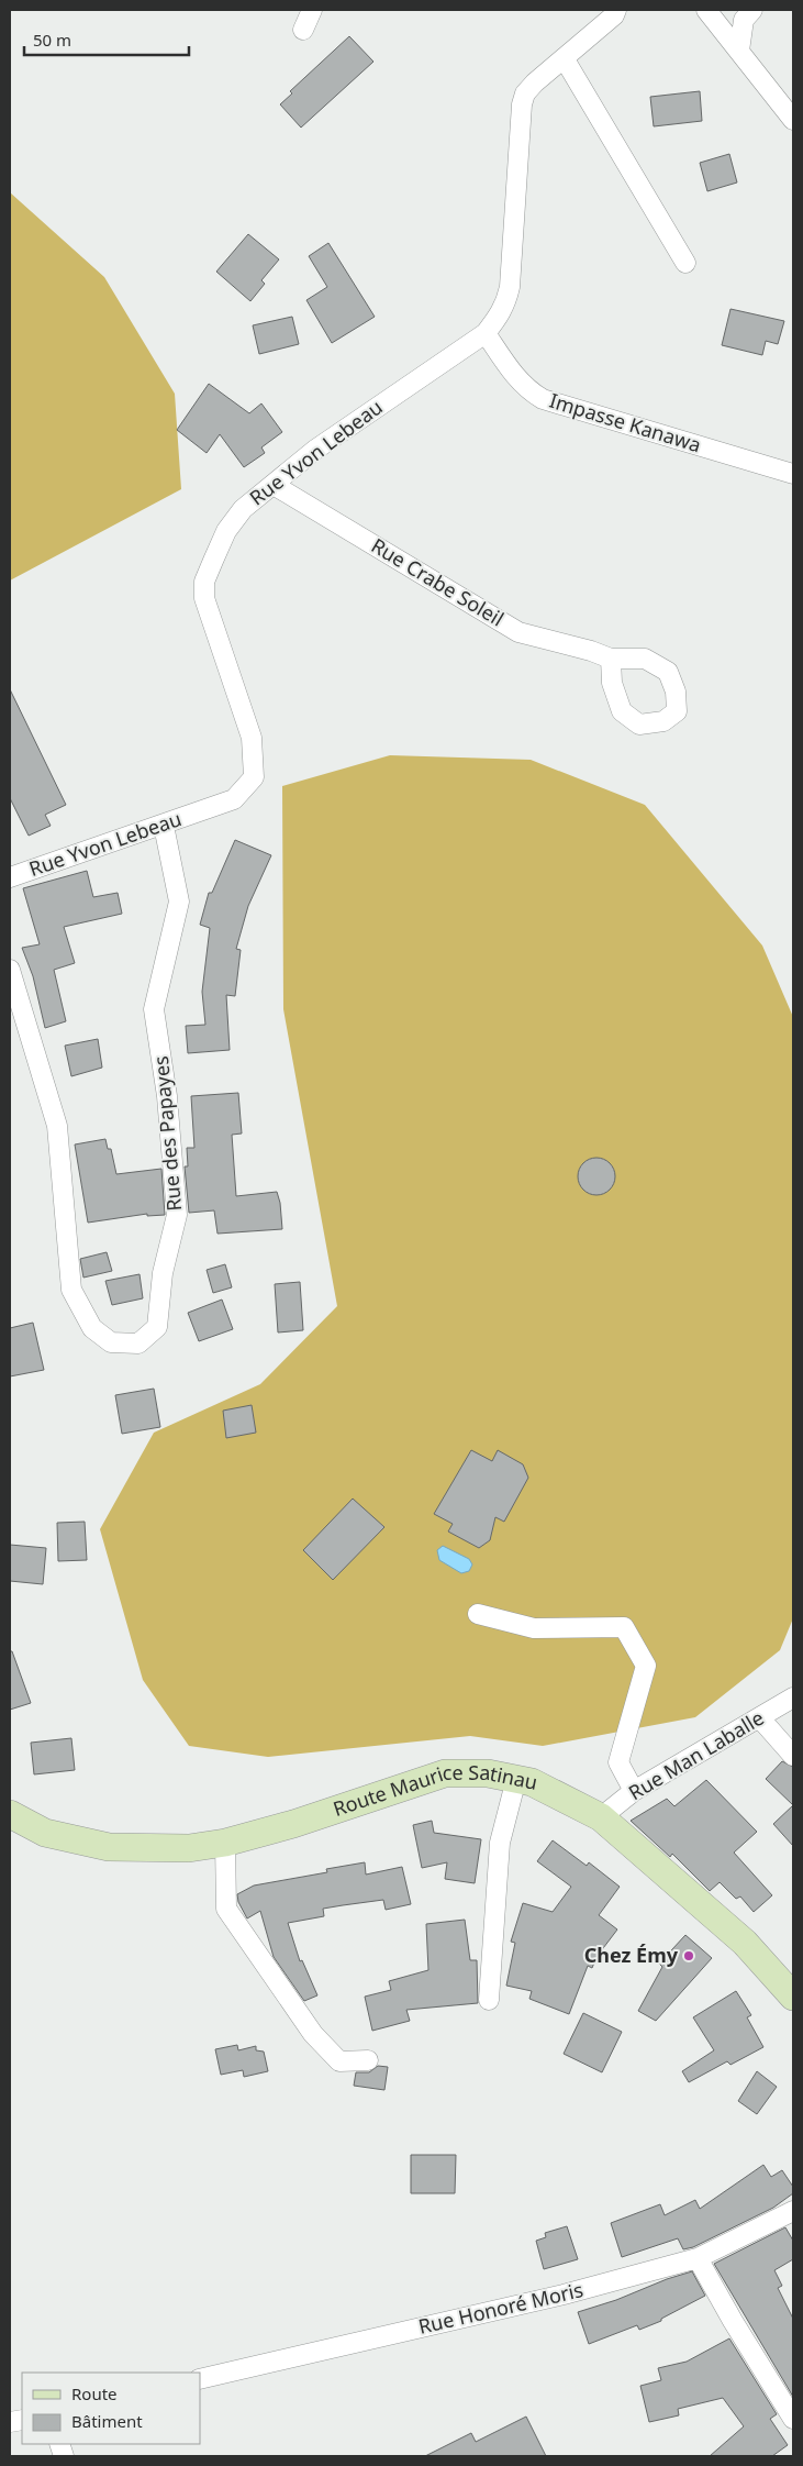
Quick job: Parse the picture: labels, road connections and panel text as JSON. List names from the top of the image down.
{
  "streets": {
    "main road": ["Route Maurice Satinau"],
    "street": [
      "Impasse Kanawa",
      "Rue Yvon Lebeau",
      "Rue Crabe Soleil",
      "Rue des Papayes",
      "Rue Man Laballe",
      "Rue Honoré Moris"
    ]
  },
  "crossings": [
    ["Impasse Kanawa", "Rue Yvon Lebeau"],
    ["Rue Yvon Lebeau", "Rue Crabe Soleil"],
    ["Rue Yvon Lebeau", "Rue des Papayes"],
    ["Rue Man Laballe", "Route Maurice Satinau"]
  ],
  "places": ["Chez Émy"],
  "legend": ["Route", "Bâtiment"],
  "scale_bar": "50 m"
}
